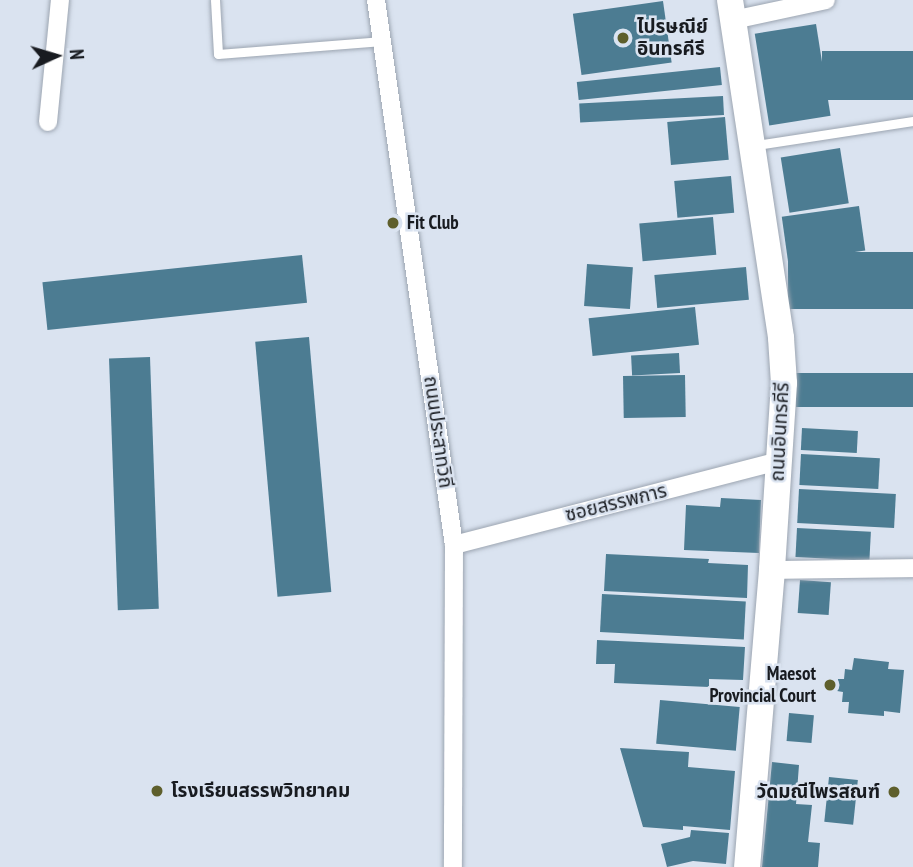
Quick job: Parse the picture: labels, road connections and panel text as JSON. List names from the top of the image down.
{
  "streets": {
    "main road": ["ถนนอินทรคีรี"],
    "street": ["ถนนประสาทวิถี", "ซอยสรรพการ"]
  },
  "crossings": [
    ["ถนนประสาทวิถี", "ซอยสรรพการ"],
    ["ถนนอินทรคีรี", "ซอยสรรพการ"]
  ],
  "places": [
    "ไปรษณีย์ อินทรคีรี",
    "Fit Club",
    "Maesot Provincial Court",
    "โรงเรียนสรรพวิทยาคม",
    "วัดมณีไพรสณฑ์"
  ],
  "north": "right"
}
